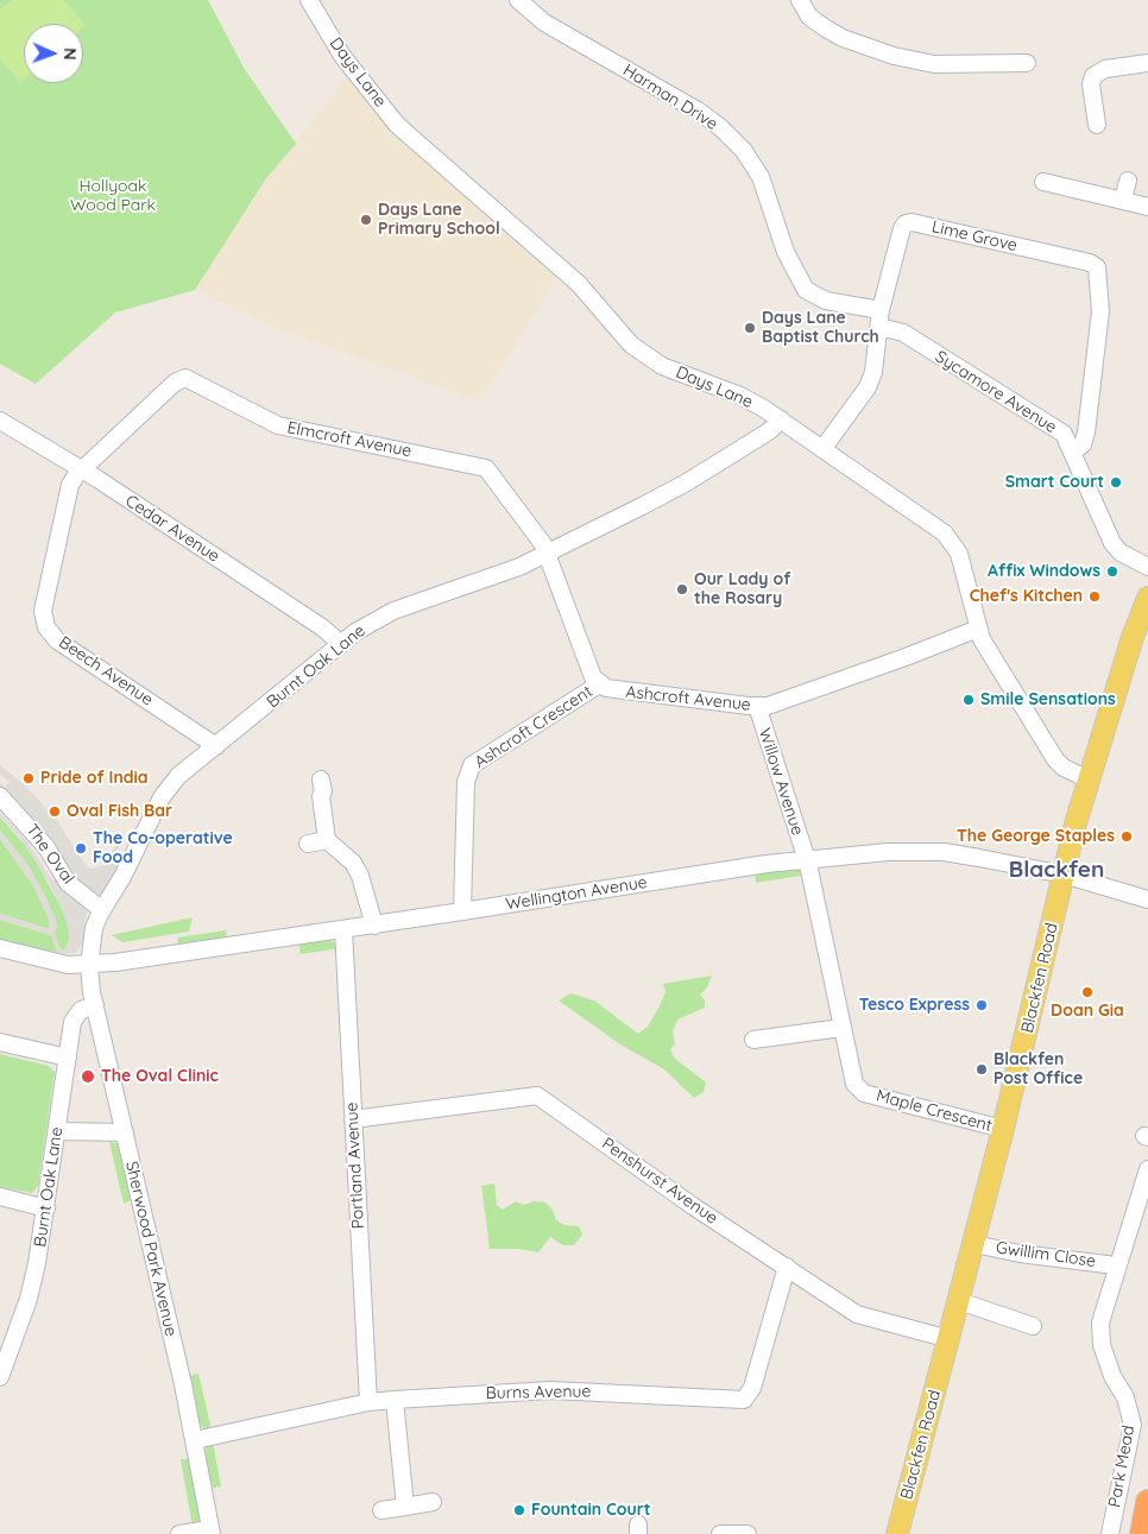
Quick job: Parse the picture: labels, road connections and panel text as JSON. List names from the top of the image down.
{
  "streets": {
    "main road": ["Blackfen Road"],
    "street": [
      "Days Lane",
      "Harman Drive",
      "Lime Grove",
      "Sycamore Avenue",
      "Elmcroft Avenue",
      "Cedar Avenue",
      "Burnt Oak Lane",
      "Beech Avenue",
      "Ashcroft Avenue",
      "Ashcroft Crescent",
      "Willow Avenue",
      "The Oval",
      "Wellington Avenue",
      "Maple Crescent",
      "Portland Avenue",
      "Penshurst Avenue",
      "Sherwood Park Avenue",
      "Gwillim Close",
      "Burns Avenue",
      "Park Mead"
    ]
  },
  "crossings": [
    ["Days Lane", "Lime Grove"],
    ["Days Lane", "Burnt Oak Lane"],
    ["Days Lane", "Ashcroft Avenue"],
    ["Days Lane", "Blackfen Road"],
    ["Harman Drive", "Lime Grove"],
    ["Harman Drive", "Sycamore Avenue"],
    ["Lime Grove", "Sycamore Avenue"],
    ["Elmcroft Avenue", "Cedar Avenue"],
    ["Elmcroft Avenue", "Burnt Oak Lane"],
    ["Elmcroft Avenue", "Beech Avenue"],
    ["Cedar Avenue", "Burnt Oak Lane"],
    ["Cedar Avenue", "Beech Avenue"],
    ["Burnt Oak Lane", "Beech Avenue"],
    ["Burnt Oak Lane", "The Oval"],
    ["Burnt Oak Lane", "Wellington Avenue"],
    ["Burnt Oak Lane", "Sherwood Park Avenue"],
    ["Ashcroft Avenue", "Ashcroft Crescent"],
    ["Ashcroft Avenue", "Willow Avenue"],
    ["Ashcroft Crescent", "Wellington Avenue"],
    ["Willow Avenue", "Wellington Avenue"],
    ["Willow Avenue", "Maple Crescent"],
    ["Wellington Avenue", "Blackfen Road"],
    ["Wellington Avenue", "Maple Crescent"],
    ["Wellington Avenue", "Portland Avenue"],
    ["Wellington Avenue", "Sherwood Park Avenue"],
    ["Blackfen Road", "Maple Crescent"],
    ["Blackfen Road", "Penshurst Avenue"],
    ["Blackfen Road", "Gwillim Close"],
    ["Portland Avenue", "Penshurst Avenue"],
    ["Portland Avenue", "Burns Avenue"],
    ["Penshurst Avenue", "Burns Avenue"],
    ["Sherwood Park Avenue", "Burns Avenue"],
    ["Gwillim Close", "Park Mead"]
  ],
  "districts": ["Blackfen"],
  "parks": ["Hollyoak Wood Park"],
  "places": [
    "Days Lane Primary School",
    "Days Lane Baptist Church",
    "Smart Court",
    "Affix Windows",
    "Our Lady of the Rosary",
    "Chef's Kitchen",
    "Smile Sensations",
    "Pride of India",
    "Oval Fish Bar",
    "The George Staples",
    "The Co-operative Food",
    "Doan Gia",
    "Tesco Express",
    "Blackfen Post Office",
    "The Oval Clinic",
    "Fountain Court"
  ],
  "north": "right"
}
